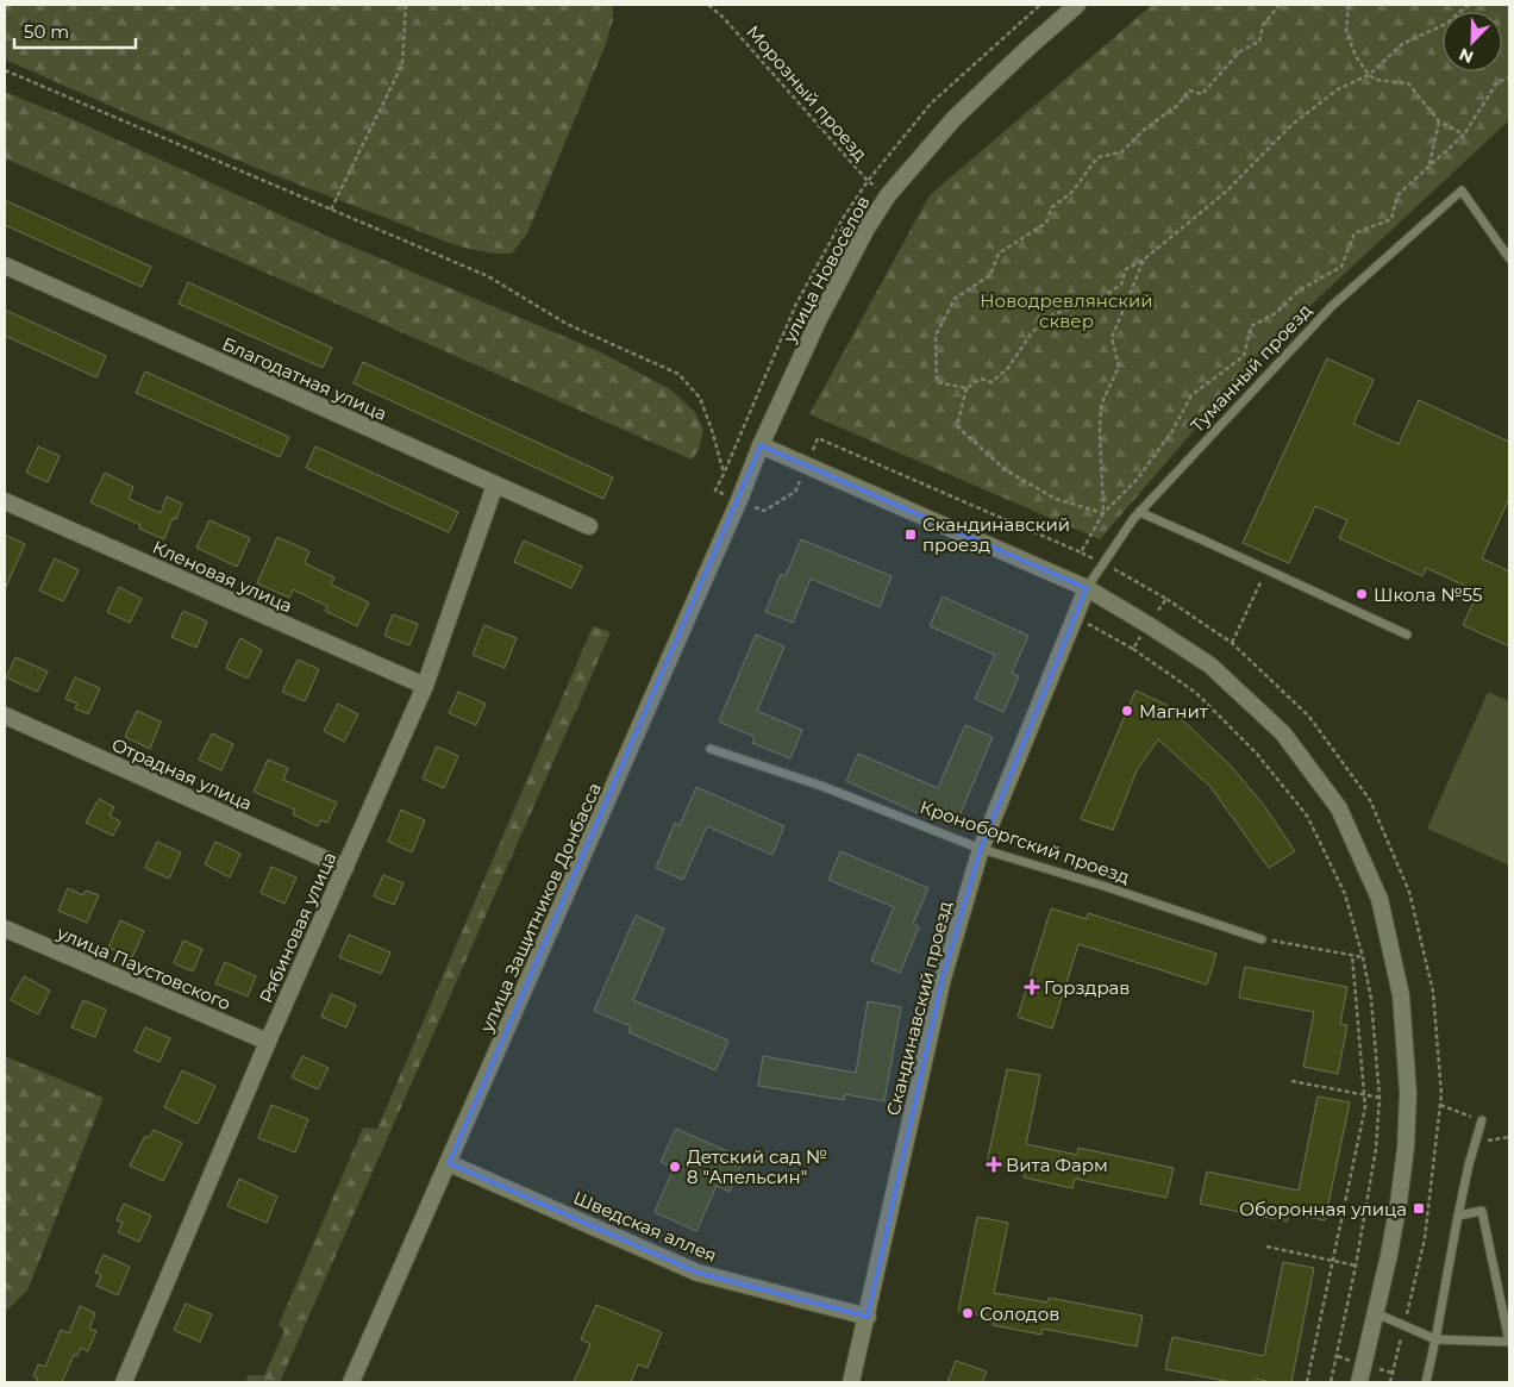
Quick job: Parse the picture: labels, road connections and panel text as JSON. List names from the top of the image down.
{
  "streets": {
    "street": [
      "улица Новосёлов",
      "Благодатная улица",
      "Кленовая улица",
      "Отрадная улица",
      "улица Защитников Донбасса",
      "Рябиновая улица",
      "улица Паустовского",
      "Скандинавский проезд",
      "Шведская аллея"
    ],
    "lane": ["Туманный проезд", "Кроноборгский проезд"],
    "path": ["Морозный проезд"]
  },
  "crossings": [
    ["Морозный проезд", "улица Новосёлов"],
    ["улица Новосёлов", "улица Защитников Донбасса"],
    ["Туманный проезд", "Скандинавский проезд"],
    ["Благодатная улица", "Рябиновая улица"],
    ["Кленовая улица", "Рябиновая улица"],
    ["Отрадная улица", "Рябиновая улица"],
    ["Кроноборгский проезд", "Скандинавский проезд"],
    ["улица Защитников Донбасса", "Шведская аллея"],
    ["Рябиновая улица", "улица Паустовского"],
    ["Скандинавский проезд", "Шведская аллея"]
  ],
  "parks": ["Новодревлянский сквер"],
  "places": {
    "transit": ["Скандинавский проезд", "Оборонная улица"],
    "other": [
      "Школа №55",
      "Магнит",
      "Детский сад № 8 \"Апельсин\"",
      "Солодов"
    ],
    "health": ["Горздрав", "Вита Фарм"]
  },
  "scale_bar": "50 m",
  "north": "bottom left"
}
